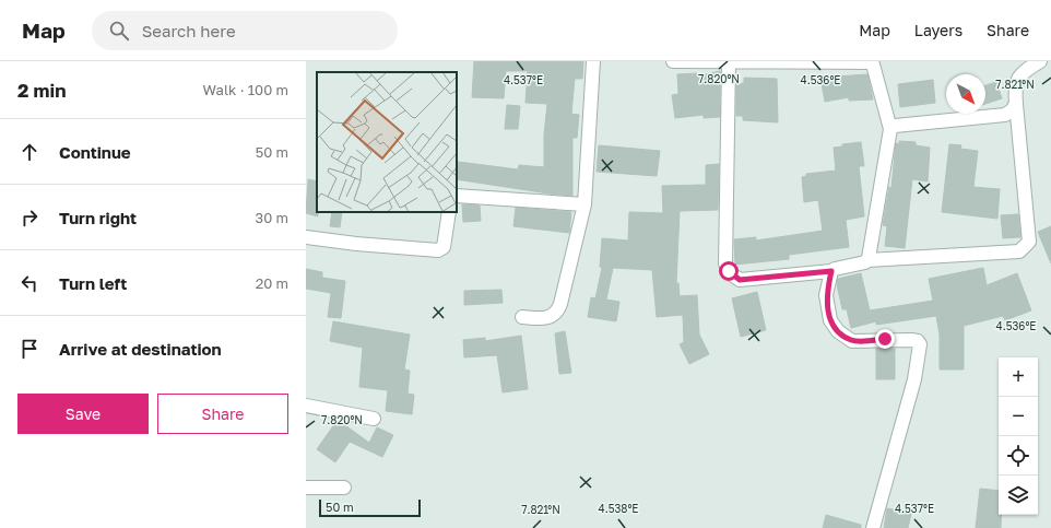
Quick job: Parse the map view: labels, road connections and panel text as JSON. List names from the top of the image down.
{
  "scale_bar": "50 m",
  "north": "bottom right",
  "page": {
    "header": "Map",
    "search": "Search here",
    "nav": ["Map", "Layers", "Share"],
    "heading": ["2 min", "Walk · 100 m"],
    "list": [
      ["Continue", "50 m"],
      ["Turn right", "30 m"],
      ["Turn left", "20 m"],
      "Arrive at destination"
    ],
    "map_buttons": ["+", "−"],
    "buttons": ["Save", "Share"],
    "scale": "50 m"
  },
  "coordinates": [
    "7.820°N",
    "4.537°E",
    "4.536°E",
    "7.821°N",
    "4.538°E"
  ]
}
